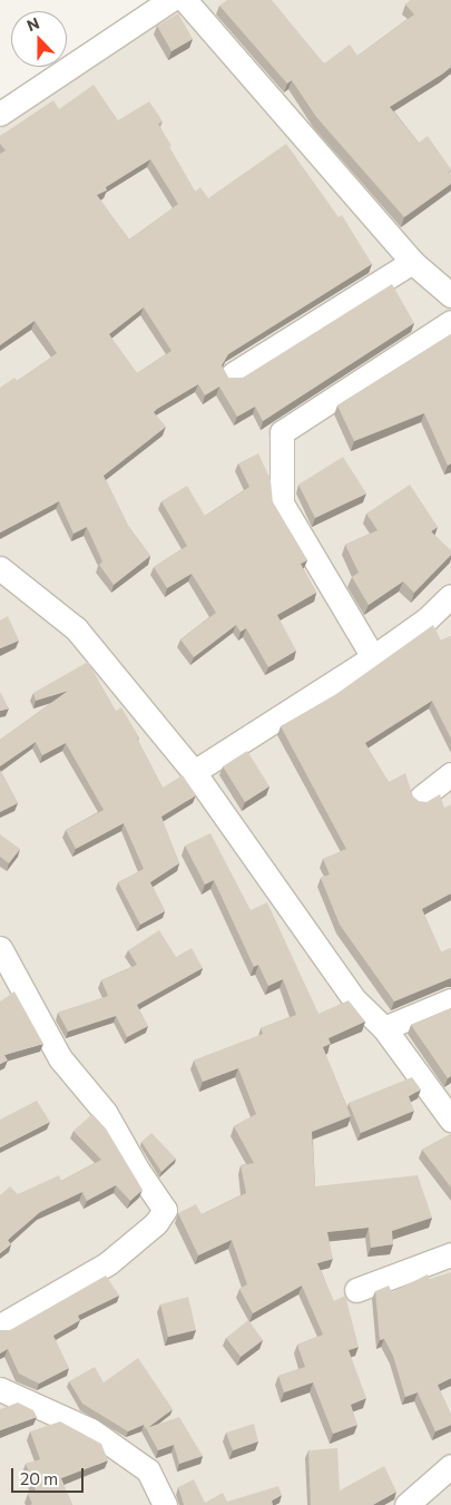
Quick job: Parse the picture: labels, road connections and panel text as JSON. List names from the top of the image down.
{
  "scale_bar": "20 m",
  "north": "top"
}
